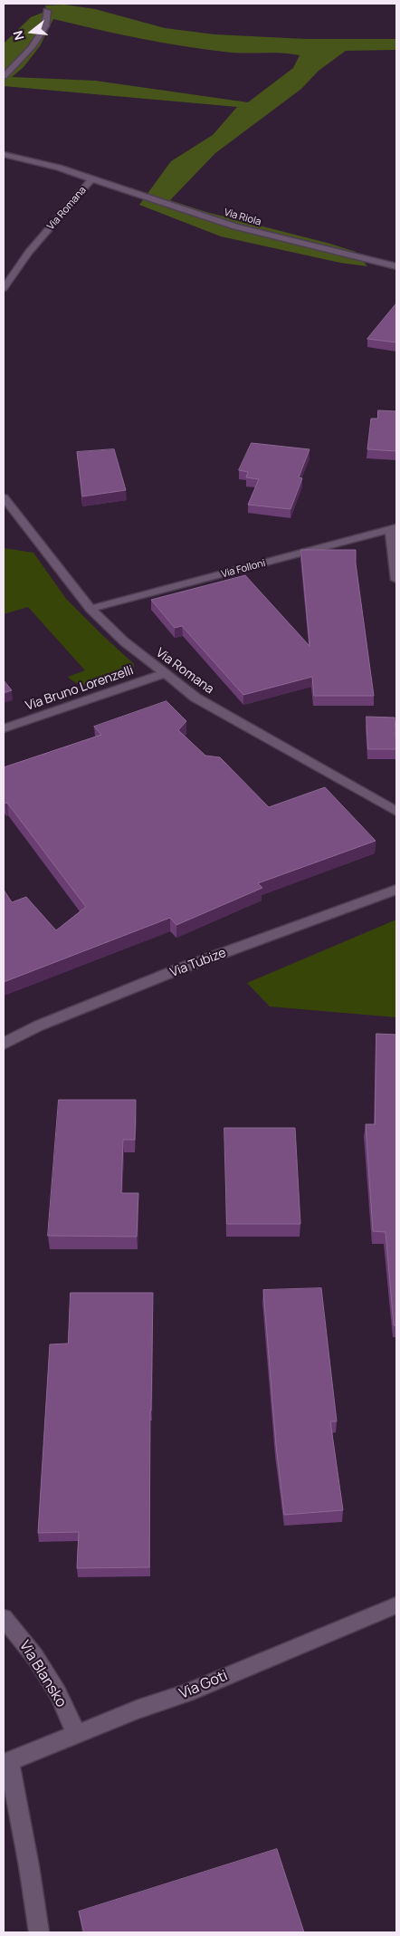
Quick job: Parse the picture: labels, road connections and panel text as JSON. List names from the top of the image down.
{
  "streets": {
    "street": [
      "Via Romana",
      "Via Riola",
      "Via Folloni",
      "Via Bruno Lorenzelli",
      "Via Tubize",
      "Via Blansko",
      "Via Goti"
    ]
  },
  "crossings": [
    ["Via Romana", "Via Riola"],
    ["Via Romana", "Via Folloni"],
    ["Via Romana", "Via Bruno Lorenzelli"],
    ["Via Blansko", "Via Goti"]
  ],
  "north": "left"
}
